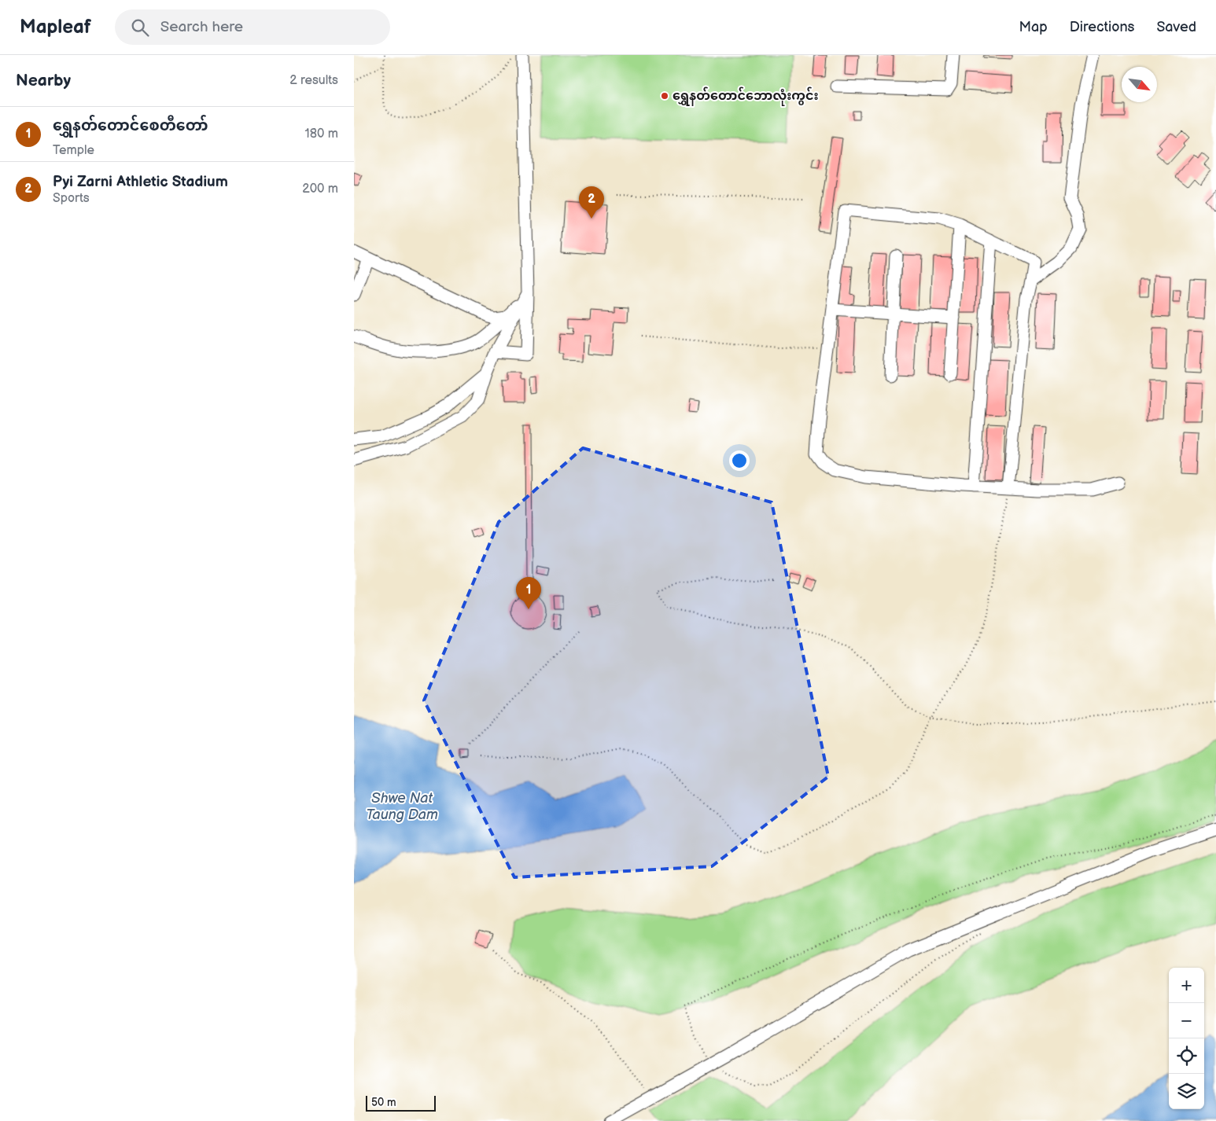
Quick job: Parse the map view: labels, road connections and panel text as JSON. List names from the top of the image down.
{
  "water": ["Shwe Nat Taung Dam"],
  "places": ["ရွှေနတ်တောင်ဘောလုံးကွင်း"],
  "scale_bar": "50 m",
  "north": "bottom right",
  "page": {
    "header": "Mapleaf",
    "search": "Search here",
    "nav": ["Map", "Directions", "Saved"],
    "heading": ["Nearby", "2 results"],
    "list": [
      {
        "mark": "1",
        "name": "ရွှေနတ်တောင်စေတီတော်",
        "note": "Temple",
        "value": "180 m"
      },
      {
        "mark": "2",
        "name": "Pyi Zarni Athletic Stadium",
        "note": "Sports",
        "value": "200 m"
      }
    ],
    "pins": ["2", "1"],
    "map_buttons": ["+", "−"],
    "scale": "50 m"
  }
}
